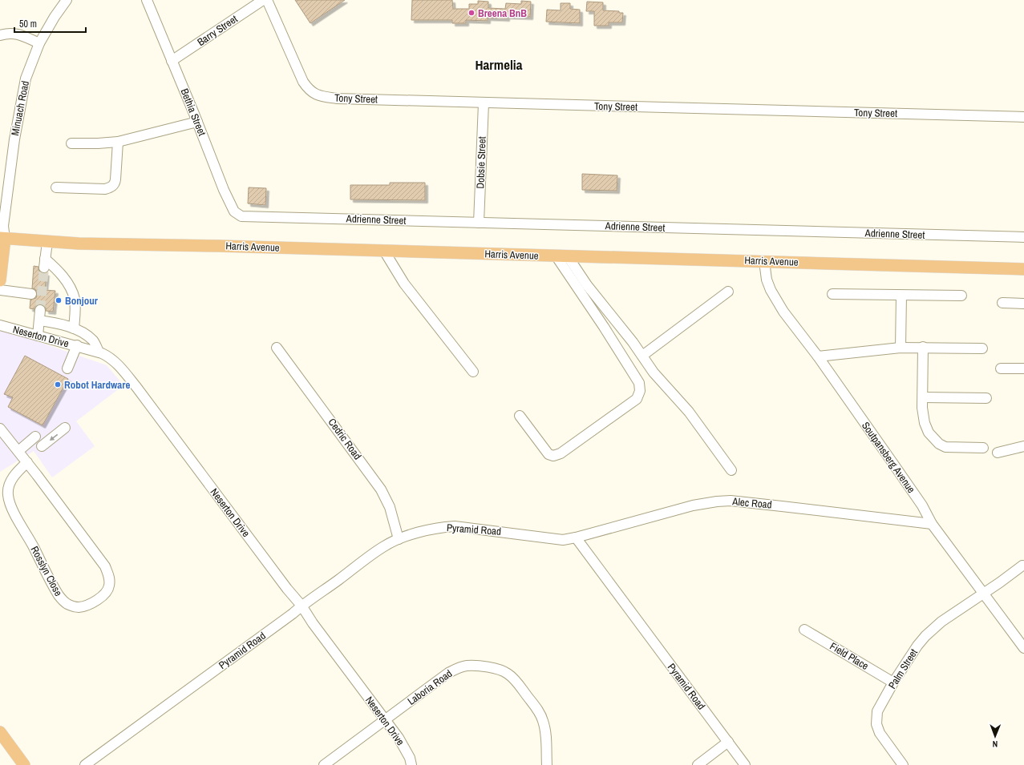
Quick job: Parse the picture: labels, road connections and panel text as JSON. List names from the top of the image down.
{
  "streets": {
    "main road": ["Harris Avenue"],
    "street": [
      "Barry Street",
      "Tony Street",
      "Minuach Road",
      "Bethia Street",
      "Dobsie Street",
      "Adrienne Street",
      "Neserton Drive",
      "Cedric Road",
      "Soutpansberg Avenue",
      "Alec Road",
      "Pyramid Road",
      "Rosslyn Close",
      "Field Place",
      "Palm Street",
      "Laboria Road"
    ]
  },
  "crossings": [
    ["Barry Street", "Bethia Street"],
    ["Tony Street", "Dobsie Street"],
    ["Minuach Road", "Harris Avenue"],
    ["Bethia Street", "Adrienne Street"],
    ["Dobsie Street", "Adrienne Street"],
    ["Harris Avenue", "Soutpansberg Avenue"],
    ["Neserton Drive", "Pyramid Road"],
    ["Neserton Drive", "Laboria Road"],
    ["Cedric Road", "Pyramid Road"],
    ["Soutpansberg Avenue", "Alec Road"],
    ["Soutpansberg Avenue", "Palm Street"],
    ["Alec Road", "Pyramid Road"],
    ["Field Place", "Palm Street"]
  ],
  "districts": ["Harmelia"],
  "places": ["Breena BnB", "Bonjour", "Robot Hardware"],
  "scale_bar": "50 m",
  "north": "bottom"
}
